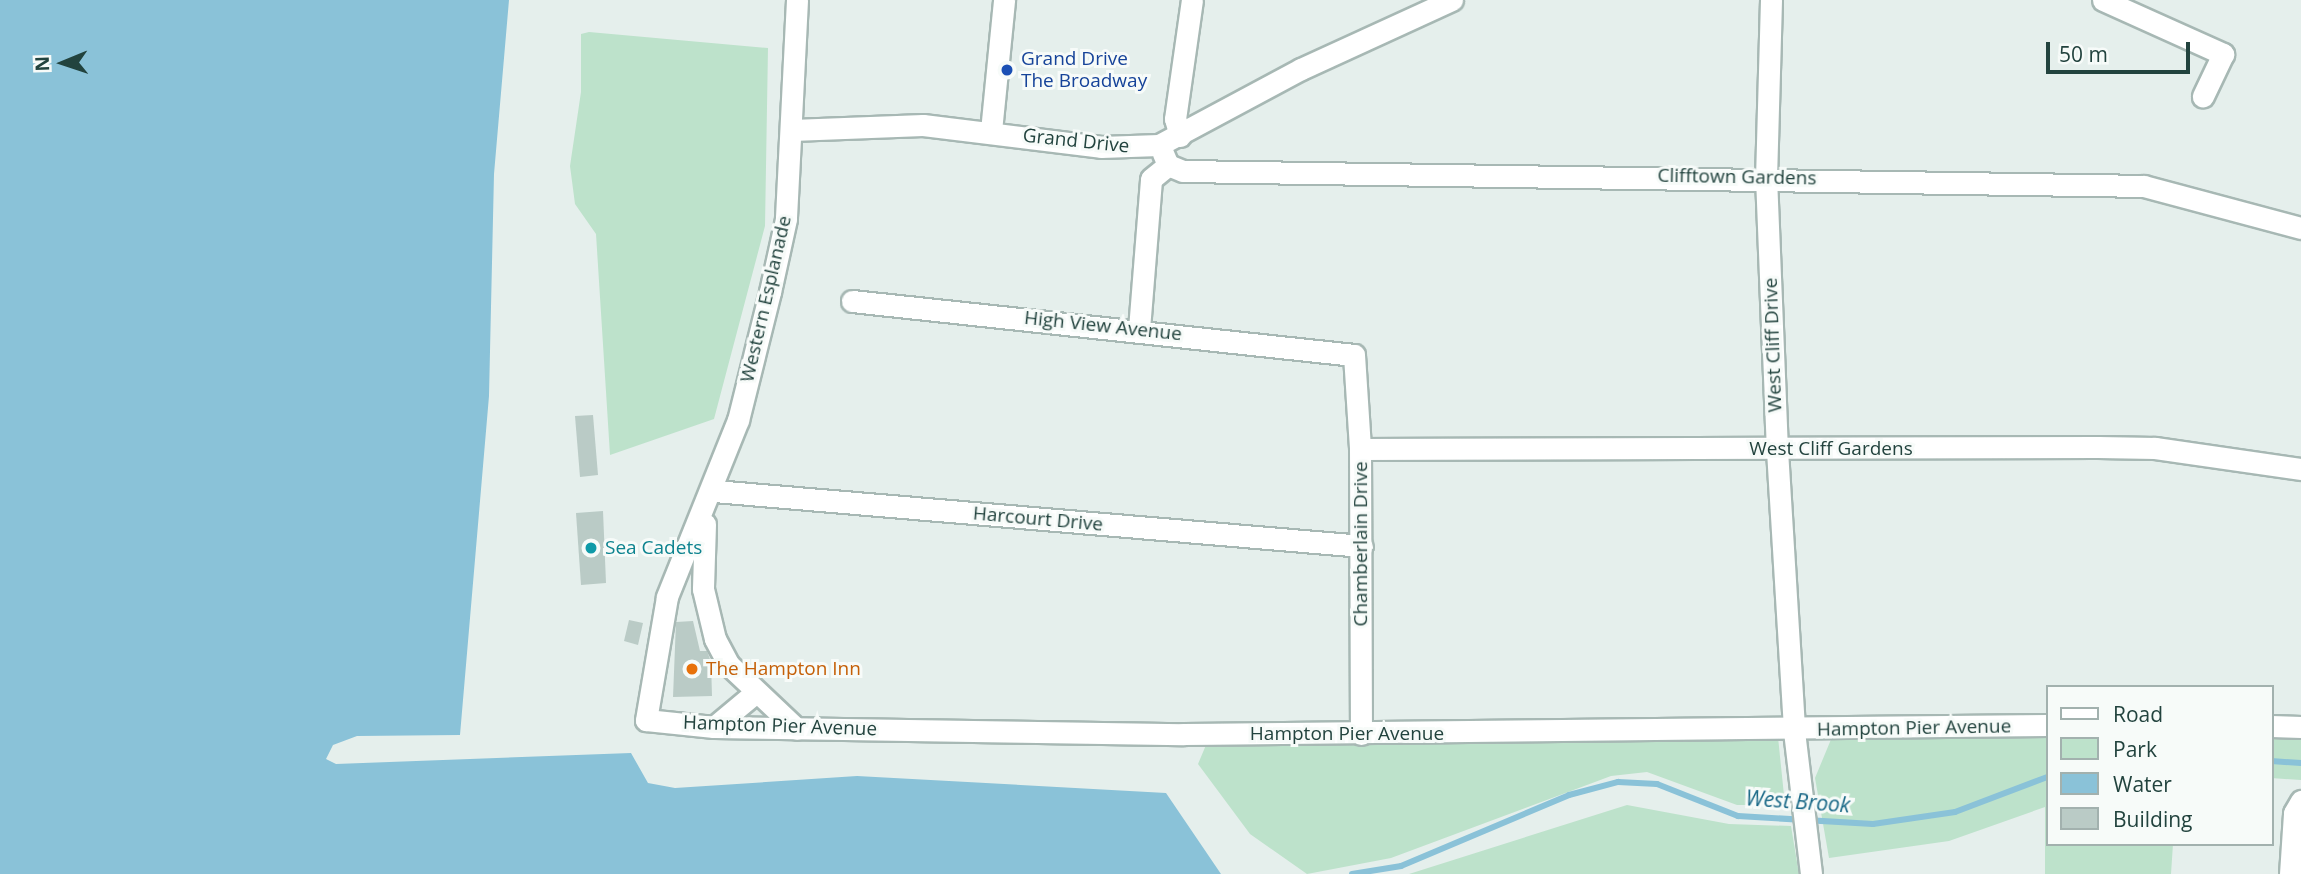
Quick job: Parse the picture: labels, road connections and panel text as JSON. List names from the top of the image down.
{
  "streets": {
    "street": [
      "Grand Drive",
      "Clifftown Gardens",
      "Western Esplanade",
      "High View Avenue",
      "West Cliff Drive",
      "West Cliff Gardens",
      "Harcourt Drive",
      "Chamberlain Drive",
      "Hampton Pier Avenue"
    ]
  },
  "crossings": [
    ["Grand Drive", "Western Esplanade"],
    ["Clifftown Gardens", "West Cliff Drive"],
    ["Western Esplanade", "Harcourt Drive"],
    ["Western Esplanade", "Hampton Pier Avenue"],
    ["High View Avenue", "Chamberlain Drive"],
    ["West Cliff Drive", "West Cliff Gardens"],
    ["West Cliff Drive", "Hampton Pier Avenue"],
    ["West Cliff Gardens", "Chamberlain Drive"],
    ["Harcourt Drive", "Chamberlain Drive"],
    ["Chamberlain Drive", "Hampton Pier Avenue"]
  ],
  "water": ["West Brook"],
  "places": ["Grand Drive The Broadway", "Sea Cadets", "The Hampton Inn"],
  "legend": [
    "Road",
    "Park",
    "Water",
    "Building"
  ],
  "scale_bar": "50 m",
  "north": "left"
}
